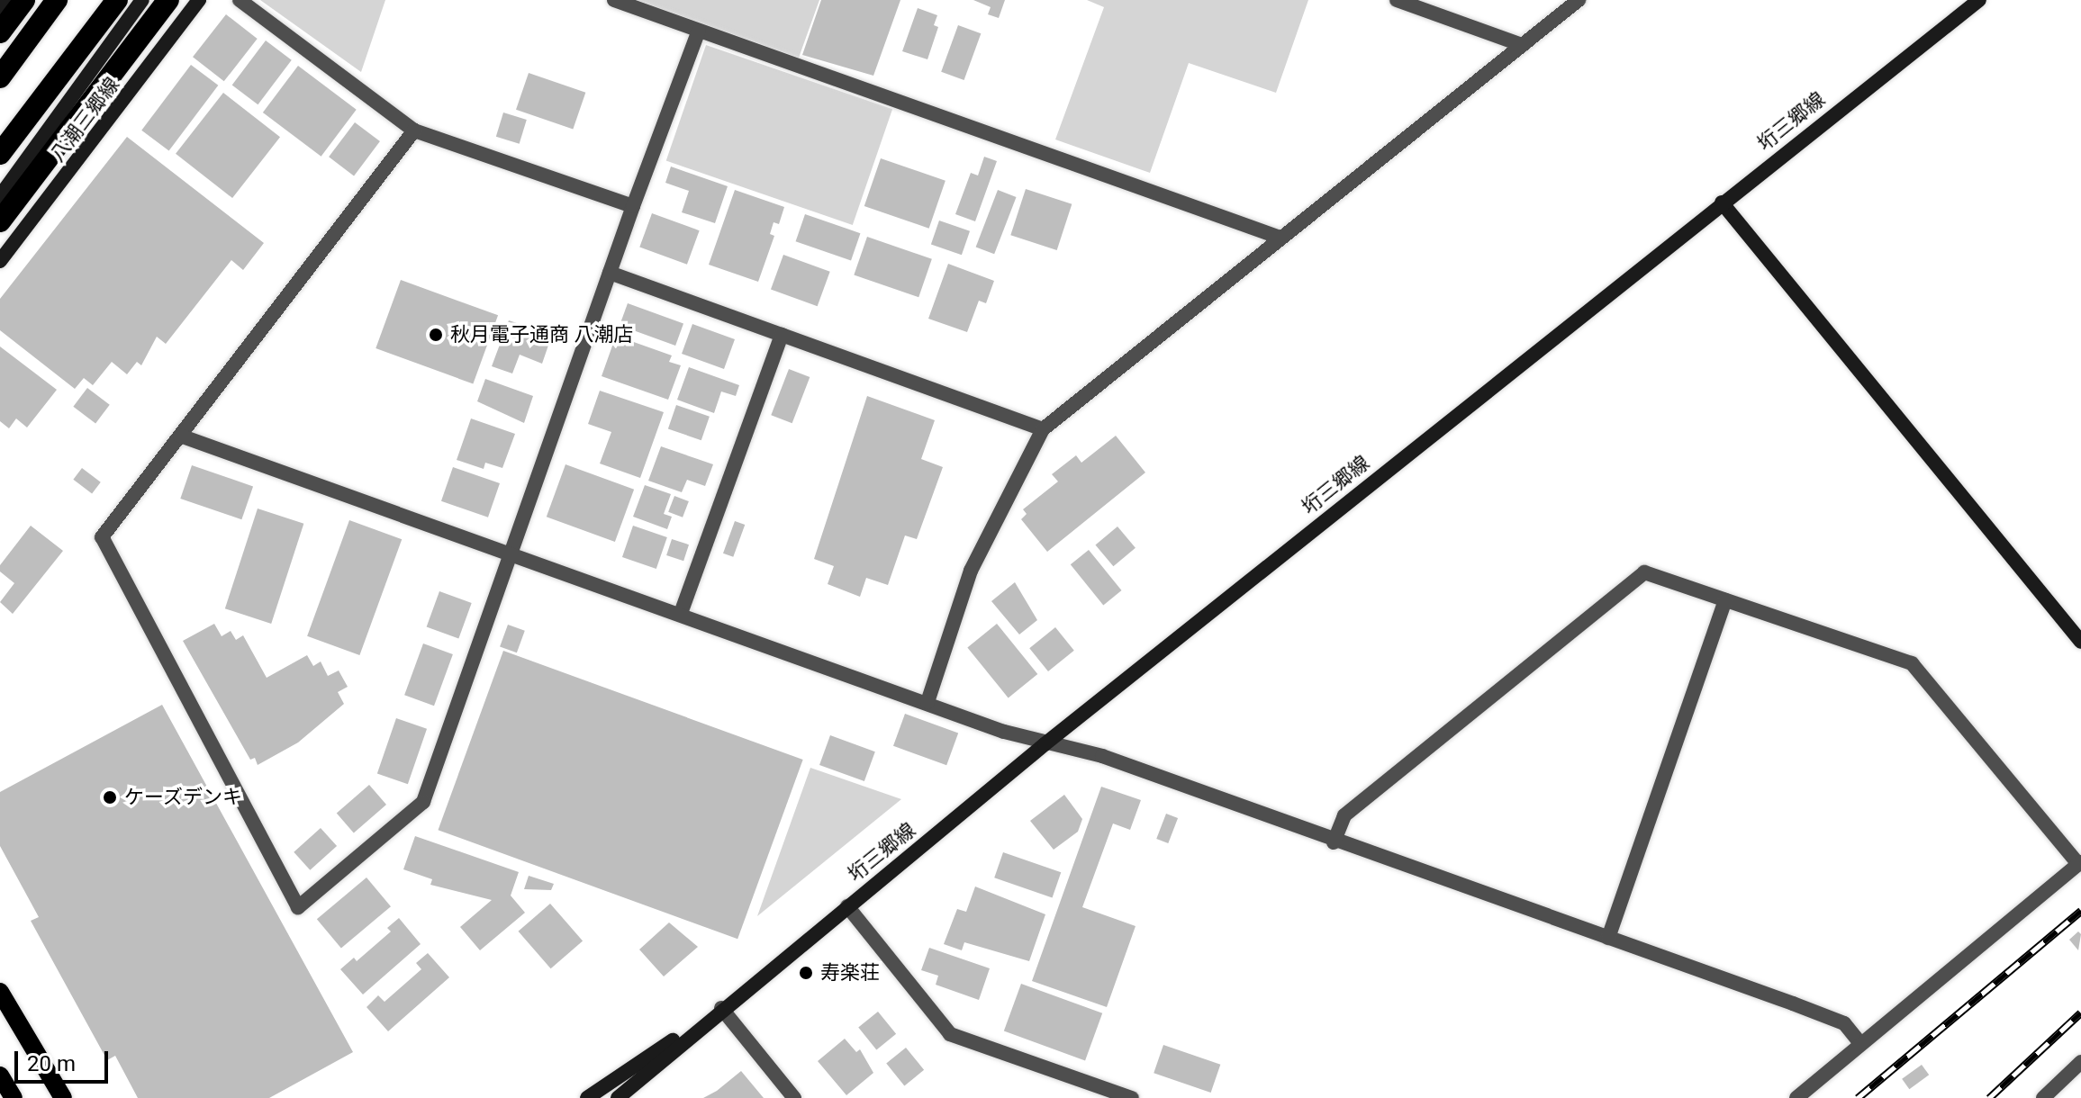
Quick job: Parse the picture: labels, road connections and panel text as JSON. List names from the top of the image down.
{
  "streets": {
    "street": ["八潮三郷線", "垳三郷線"]
  },
  "places": ["秋月電子通商 八潮店", "ケーズデンキ", "寿楽荘"],
  "scale_bar": "20 m"
}
